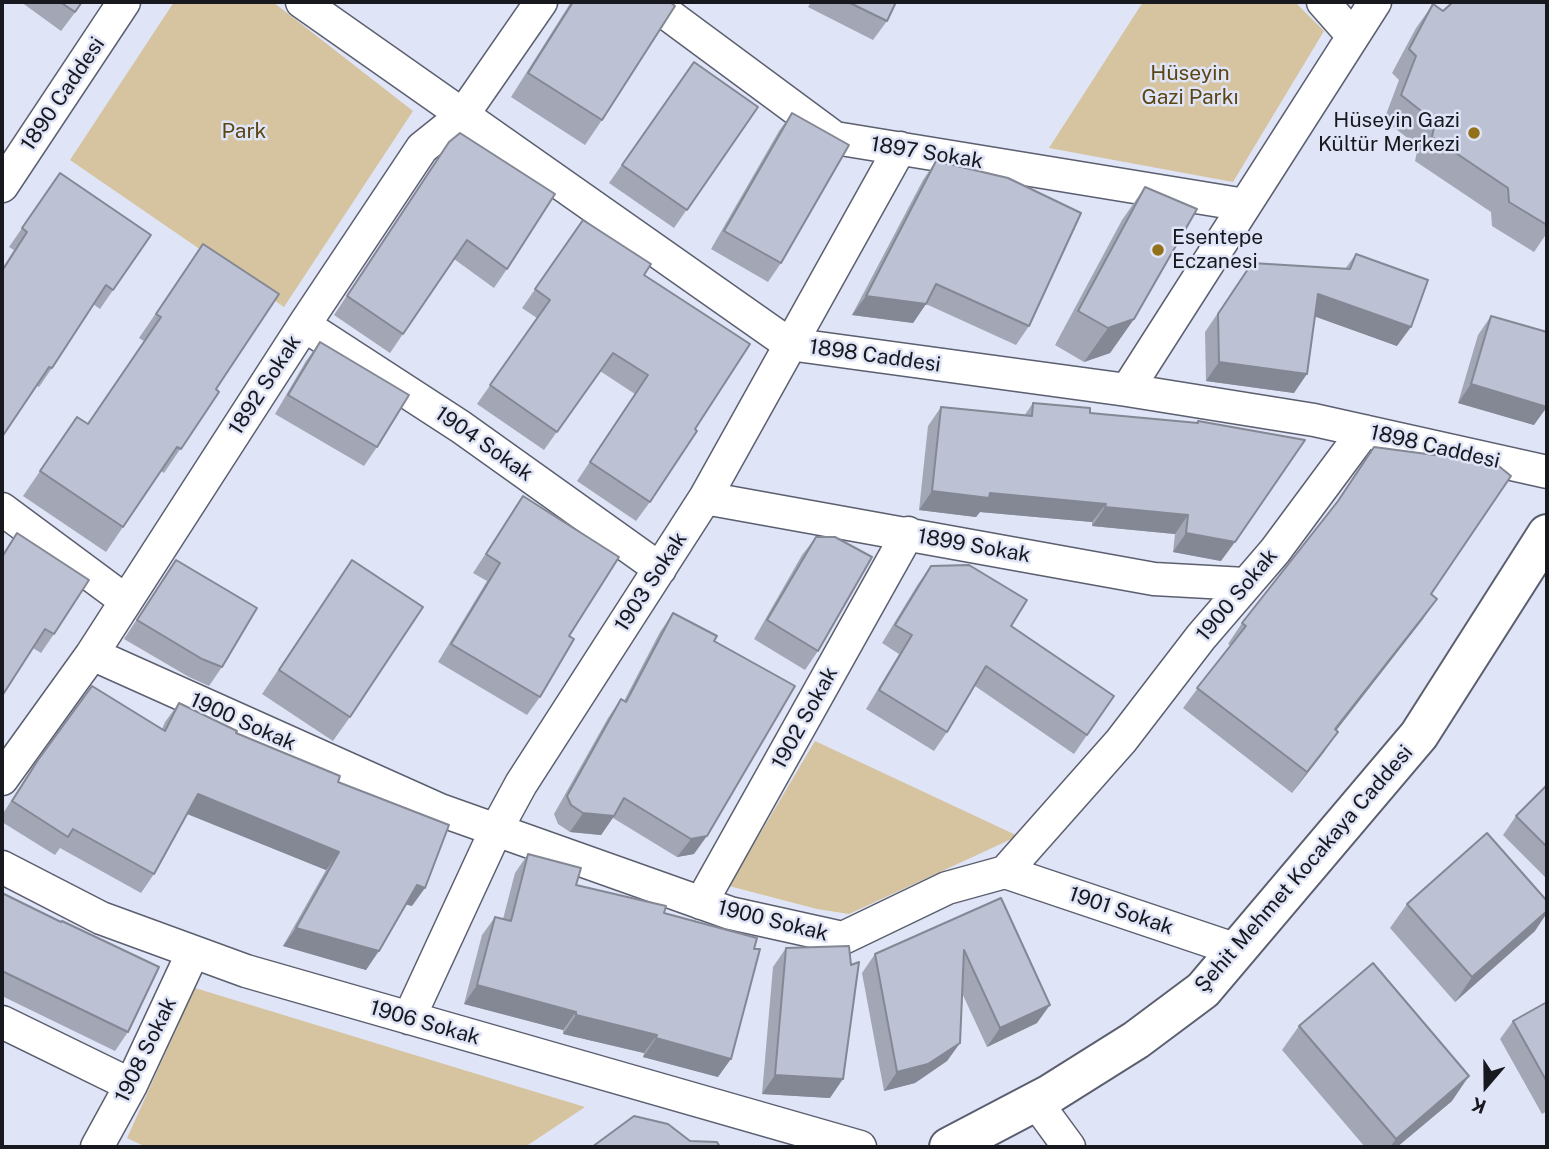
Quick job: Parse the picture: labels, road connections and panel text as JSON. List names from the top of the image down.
{
  "streets": {
    "street": [
      "1890 Caddesi",
      "1897 Sokak",
      "1898 Caddesi",
      "1892 Sokak",
      "1904 Sokak",
      "1899 Sokak",
      "1903 Sokak",
      "1900 Sokak",
      "1902 Sokak",
      "Şehit Mehmet Kocakaya Caddesi",
      "1901 Sokak",
      "1906 Sokak",
      "1908 Sokak"
    ]
  },
  "crossings": [
    ["1897 Sokak", "1903 Sokak"],
    ["1898 Caddesi", "1892 Sokak"],
    ["1898 Caddesi", "1903 Sokak"],
    ["1898 Caddesi", "1900 Sokak"],
    ["1892 Sokak", "1904 Sokak"],
    ["1892 Sokak", "1900 Sokak"],
    ["1904 Sokak", "1903 Sokak"],
    ["1899 Sokak", "1903 Sokak"],
    ["1899 Sokak", "1900 Sokak"],
    ["1899 Sokak", "1902 Sokak"],
    ["1903 Sokak", "1900 Sokak"],
    ["1903 Sokak", "1906 Sokak"],
    ["1900 Sokak", "1902 Sokak"],
    ["1900 Sokak", "1901 Sokak"],
    ["Şehit Mehmet Kocakaya Caddesi", "1901 Sokak"],
    ["1906 Sokak", "1908 Sokak"]
  ],
  "parks": ["Hüseyin Gazi Parkı", "Park"],
  "places": ["Hüseyin Gazi Kültür Merkezi", "Esentepe Eczanesi"],
  "north": "bottom"
}
